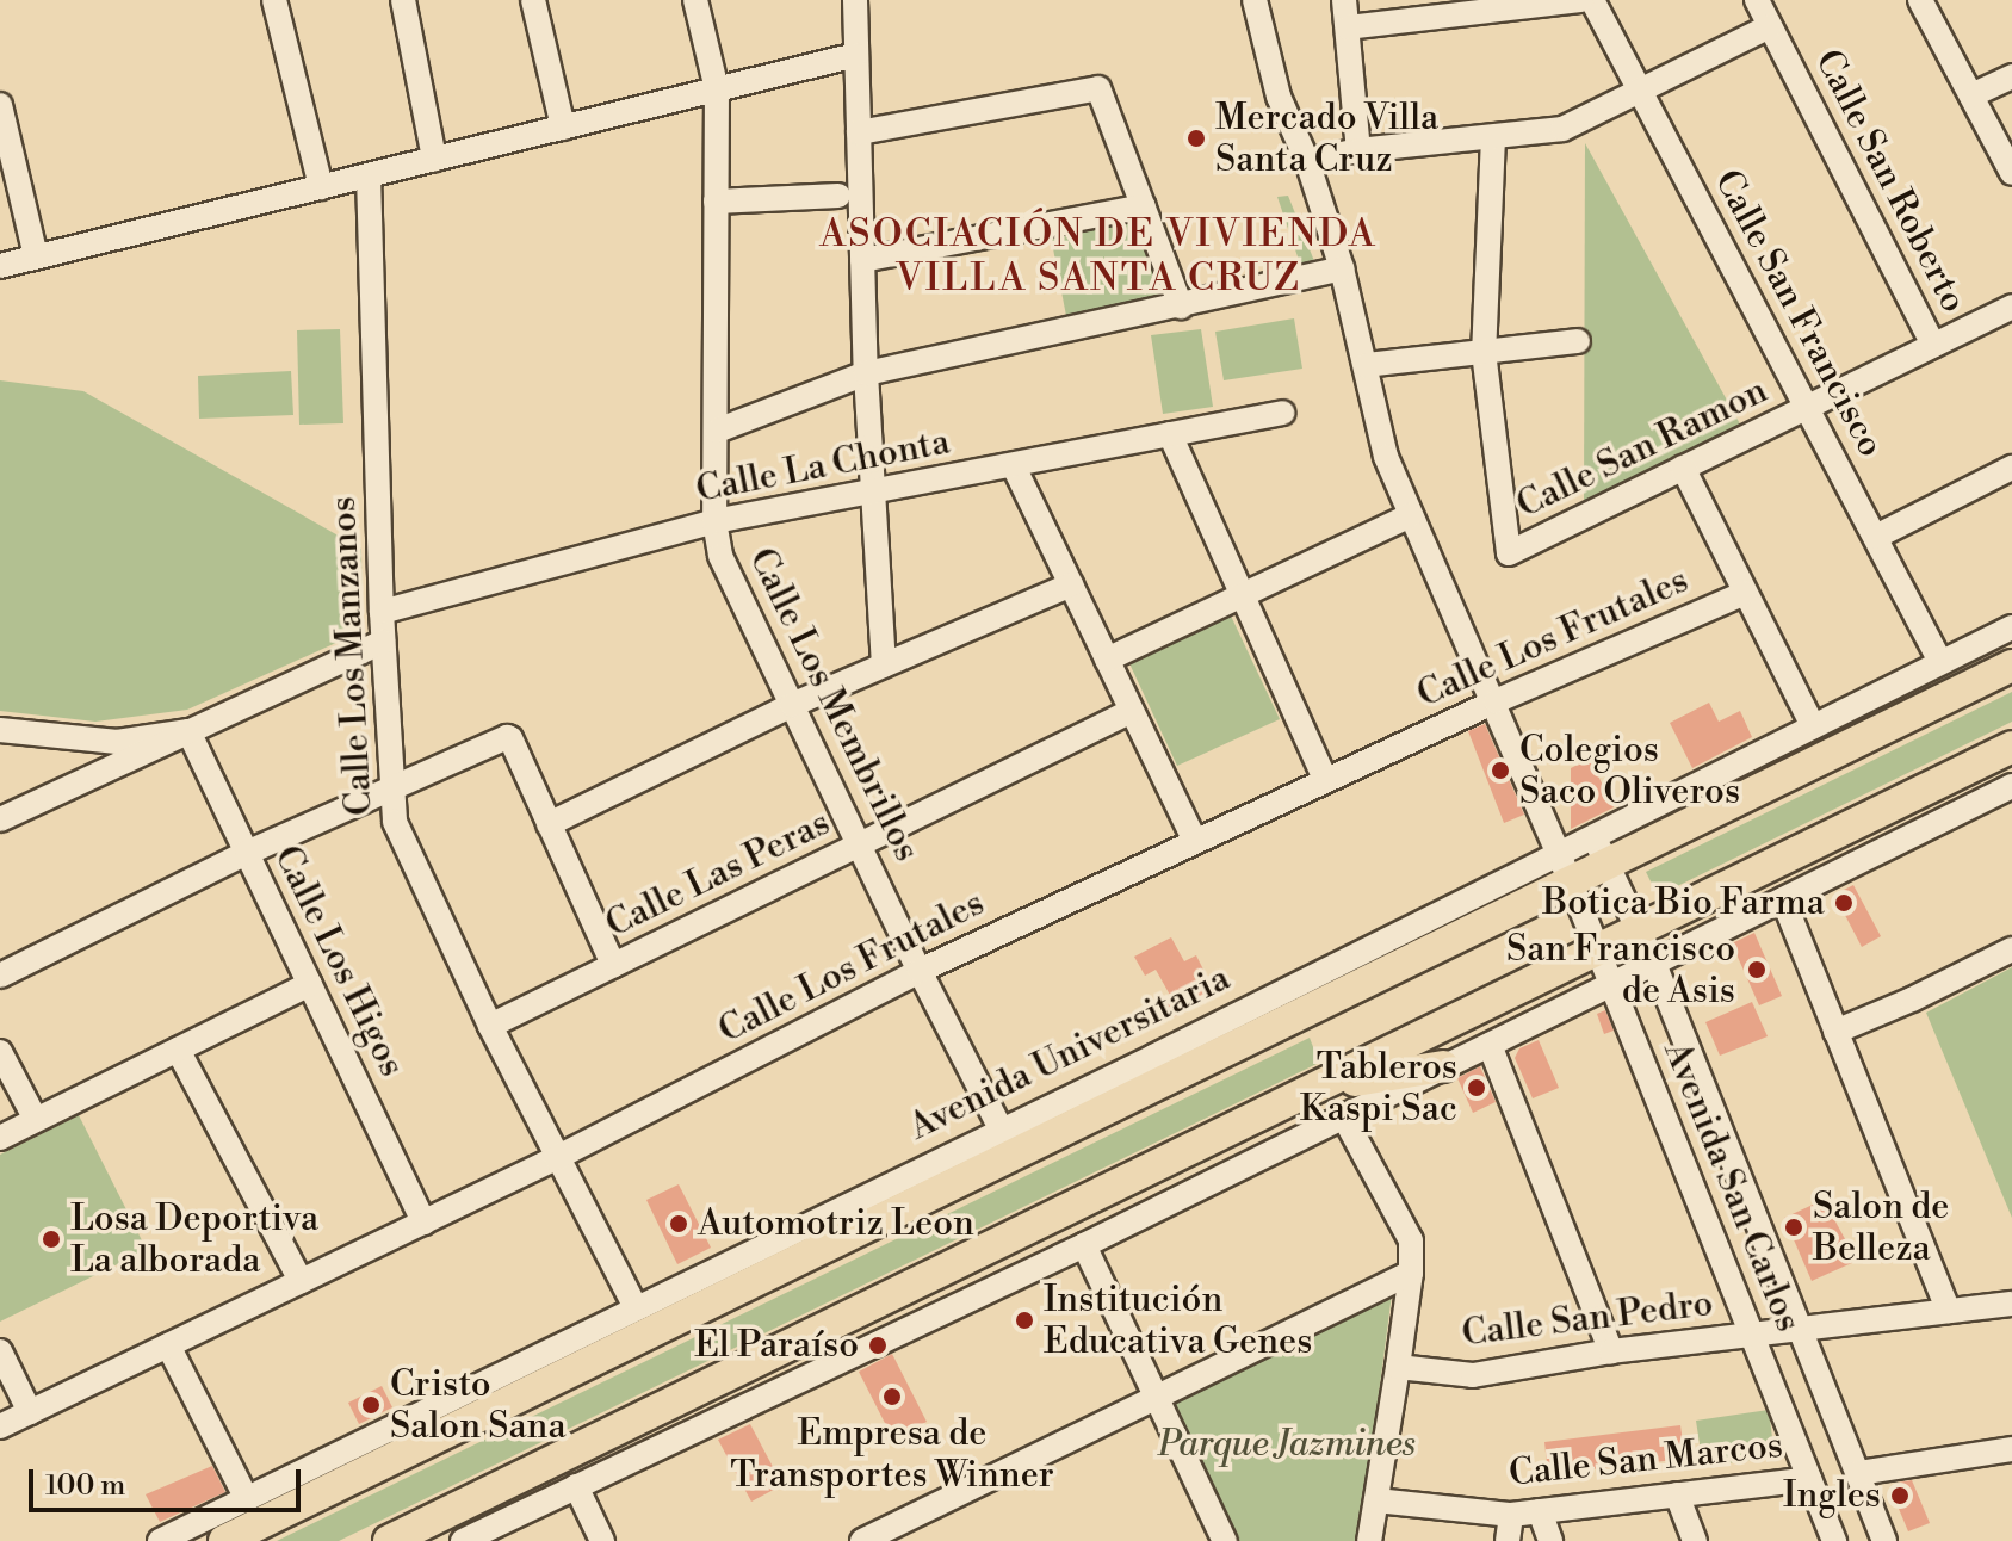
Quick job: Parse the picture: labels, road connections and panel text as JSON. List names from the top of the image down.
{
  "streets": {
    "main road": ["Avenida Universitaria"],
    "street": [
      "Calle San Roberto",
      "Calle San Francisco",
      "Calle San Ramon",
      "Calle La Chonta",
      "Calle Los Frutales",
      "Calle Los Manzanos",
      "Calle Los Membrillos",
      "Calle Las Peras",
      "Calle Los Higos",
      "Avenida San Carlos",
      "Calle San Pedro",
      "Calle San Marcos"
    ]
  },
  "crossings": [
    ["Calle San Roberto", "Calle San Ramon"],
    ["Calle San Francisco", "Calle San Ramon"],
    ["Calle San Francisco", "Avenida Universitaria"],
    ["Calle La Chonta", "Calle Los Manzanos"],
    ["Calle La Chonta", "Calle Los Membrillos"],
    ["Calle Los Frutales", "Calle Los Manzanos"],
    ["Calle Los Frutales", "Calle Los Membrillos"],
    ["Calle Los Frutales", "Calle Los Higos"],
    ["Calle Los Frutales", "Avenida San Carlos"],
    ["Calle Los Manzanos", "Calle Las Peras"],
    ["Calle Los Manzanos", "Avenida Universitaria"],
    ["Calle Los Membrillos", "Calle Las Peras"],
    ["Calle Los Membrillos", "Avenida Universitaria"],
    ["Avenida Universitaria", "Avenida San Carlos"],
    ["Avenida San Carlos", "Calle San Pedro"],
    ["Avenida San Carlos", "Calle San Marcos"]
  ],
  "districts": ["ASOCIACIÓN DE VIVIENDA VILLA SANTA CRUZ"],
  "parks": ["Parque Jazmines"],
  "places": [
    "Mercado Villa Santa Cruz",
    "Colegios Saco Oliveros",
    "Botica Bio Farma",
    "San Francisco de Asis",
    "Tableros Kaspi Sac",
    "Automotriz Leon",
    "Salon de Belleza",
    "Losa Deportiva La alborada",
    "Institución Educativa Genes",
    "El Paraíso",
    "Empresa de Transportes Winner",
    "Cristo Salon Sana",
    "Ingles"
  ],
  "scale_bar": "100 m"
}
